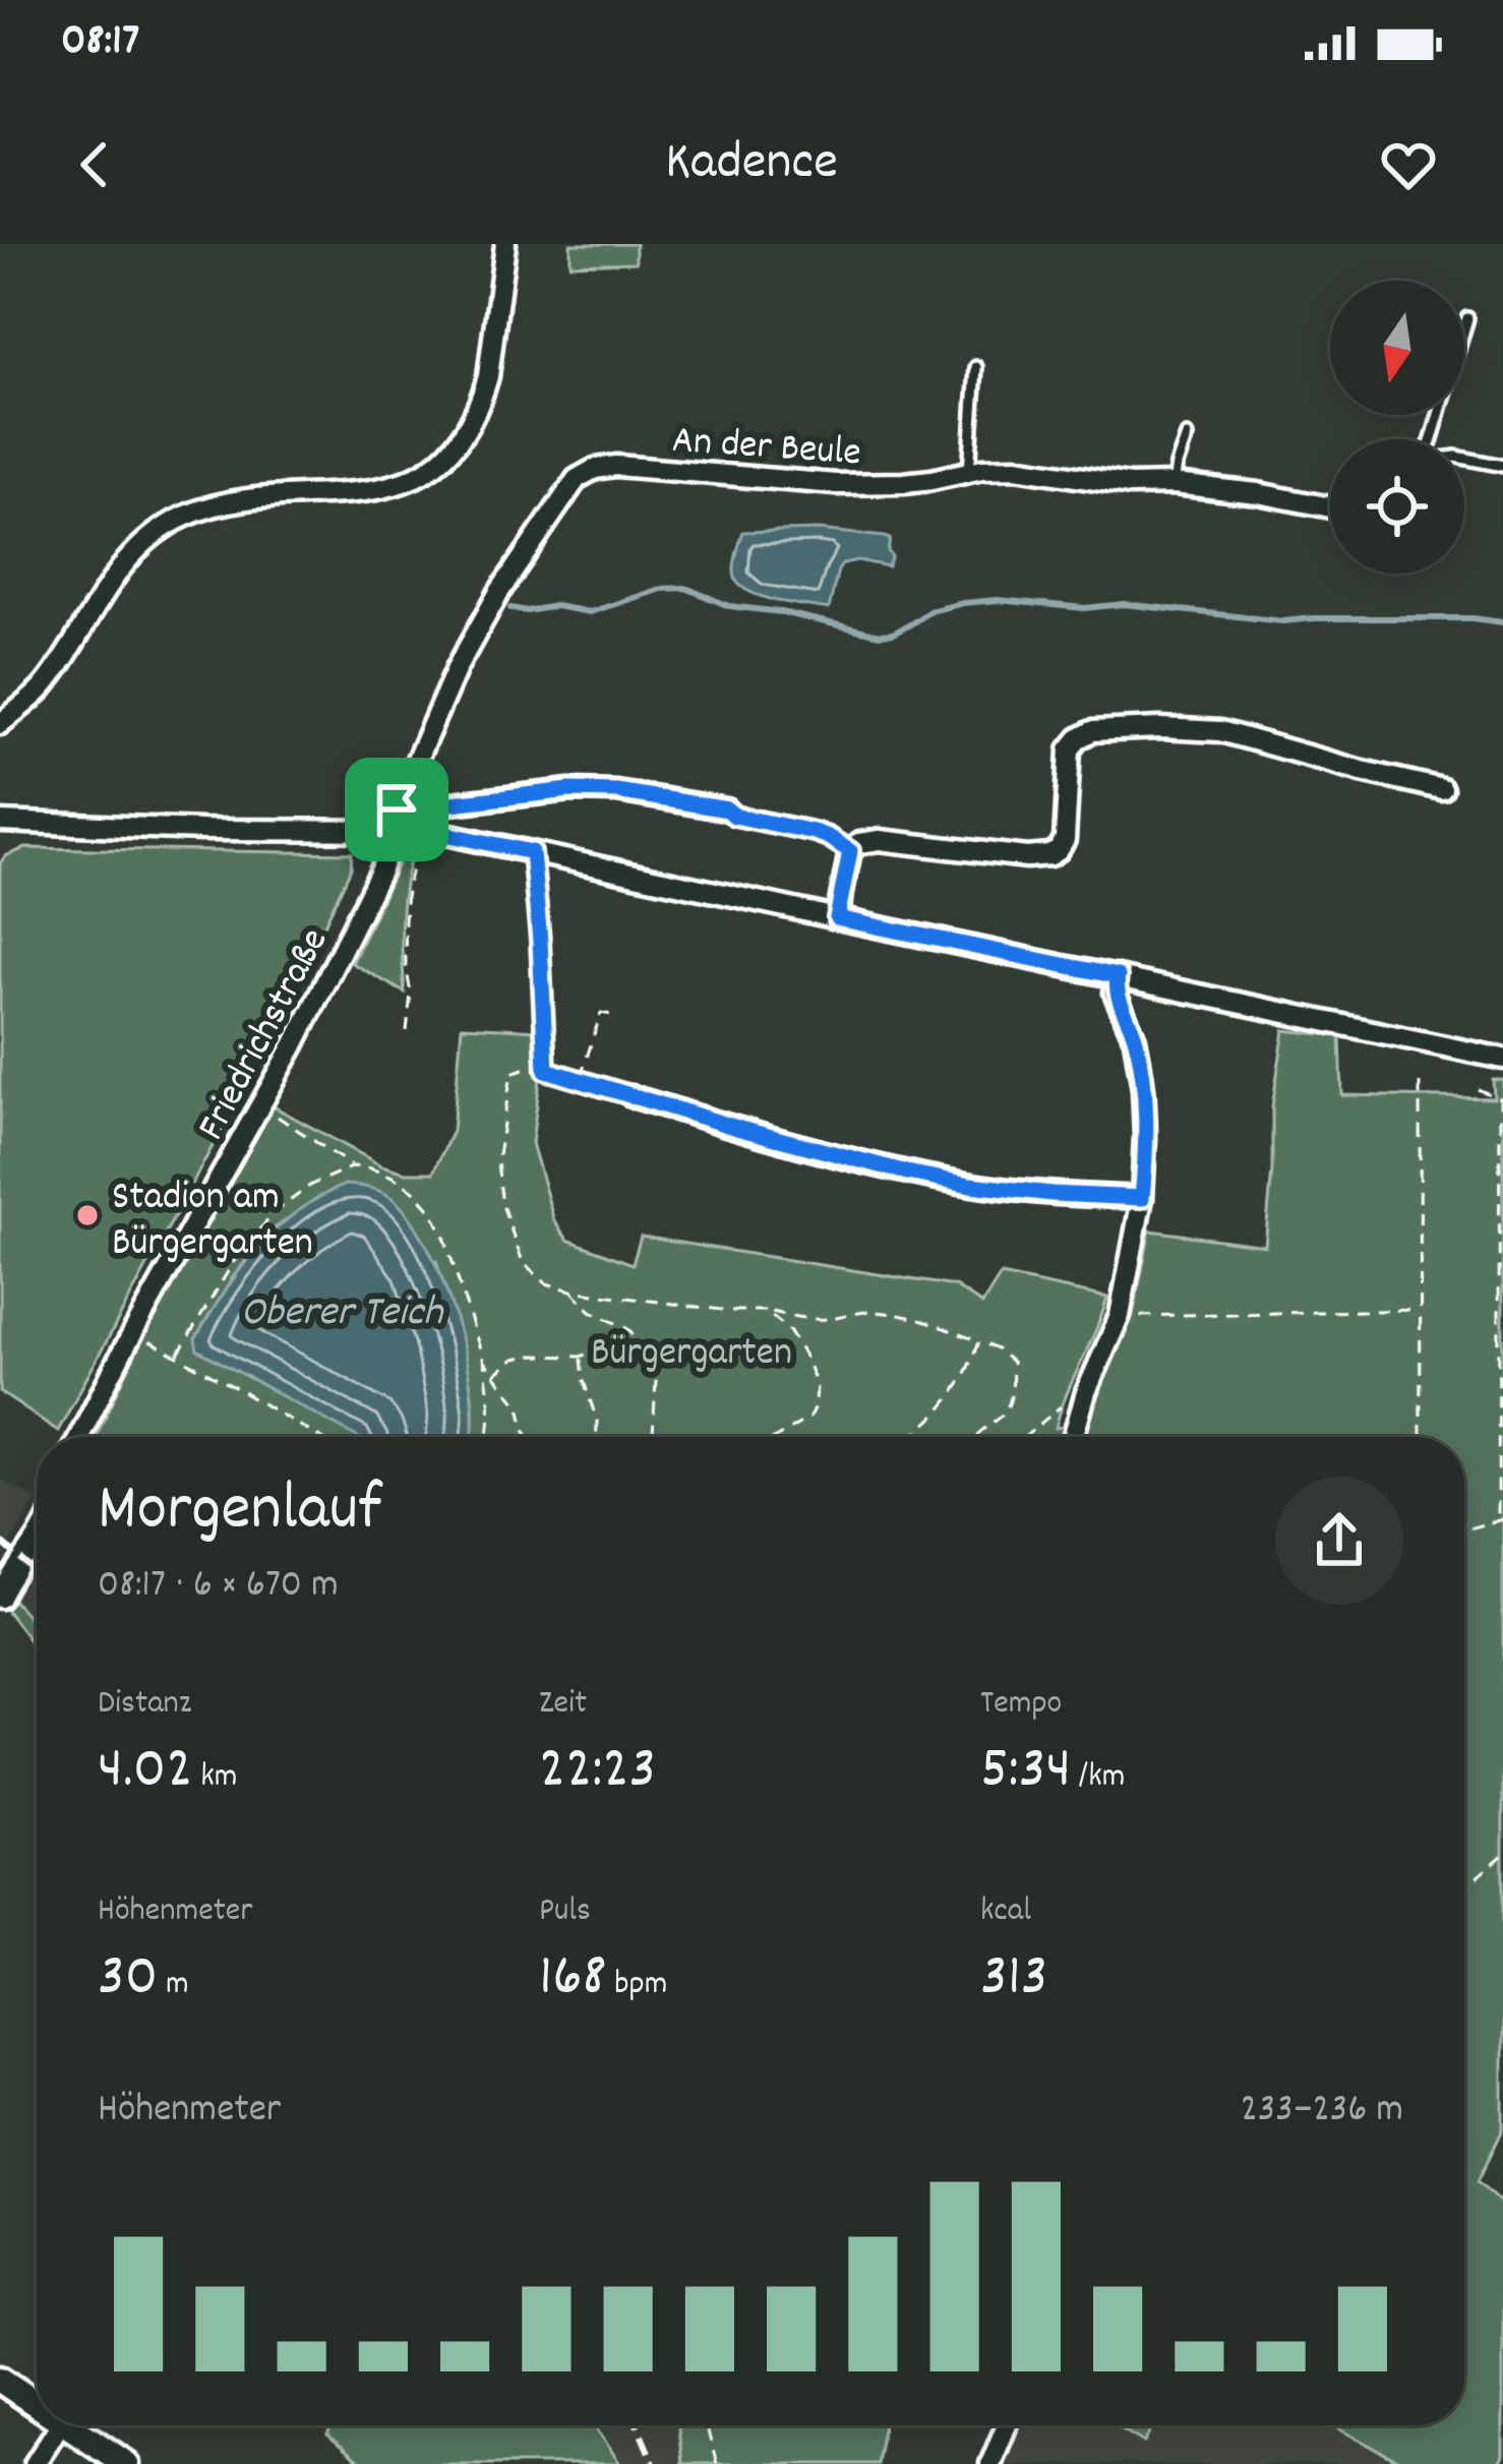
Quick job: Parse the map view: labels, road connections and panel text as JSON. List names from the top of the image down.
{
  "streets": {
    "street": ["An der Beule", "Friedrichstraße"]
  },
  "crossings": [
    ["An der Beule", "Friedrichstraße"]
  ],
  "water": ["Oberer Teich"],
  "parks": ["Bürgergarten"],
  "places": ["Stadion am Bürgergarten"],
  "north": "bottom",
  "page": {
    "status": "08:17",
    "header": "Kadence",
    "heading": ["Morgenlauf", "08:17 · 6 × 670 m"],
    "stats": [
      ["Distanz", "4.02 km"],
      ["Zeit", "22:23"],
      ["Tempo", "5:34 /km"],
      ["Höhenmeter", "30 m"],
      ["Puls", "168 bpm"],
      ["kcal", "313"]
    ],
    "chart": ["Höhenmeter", "233–236 m"]
  }
}
